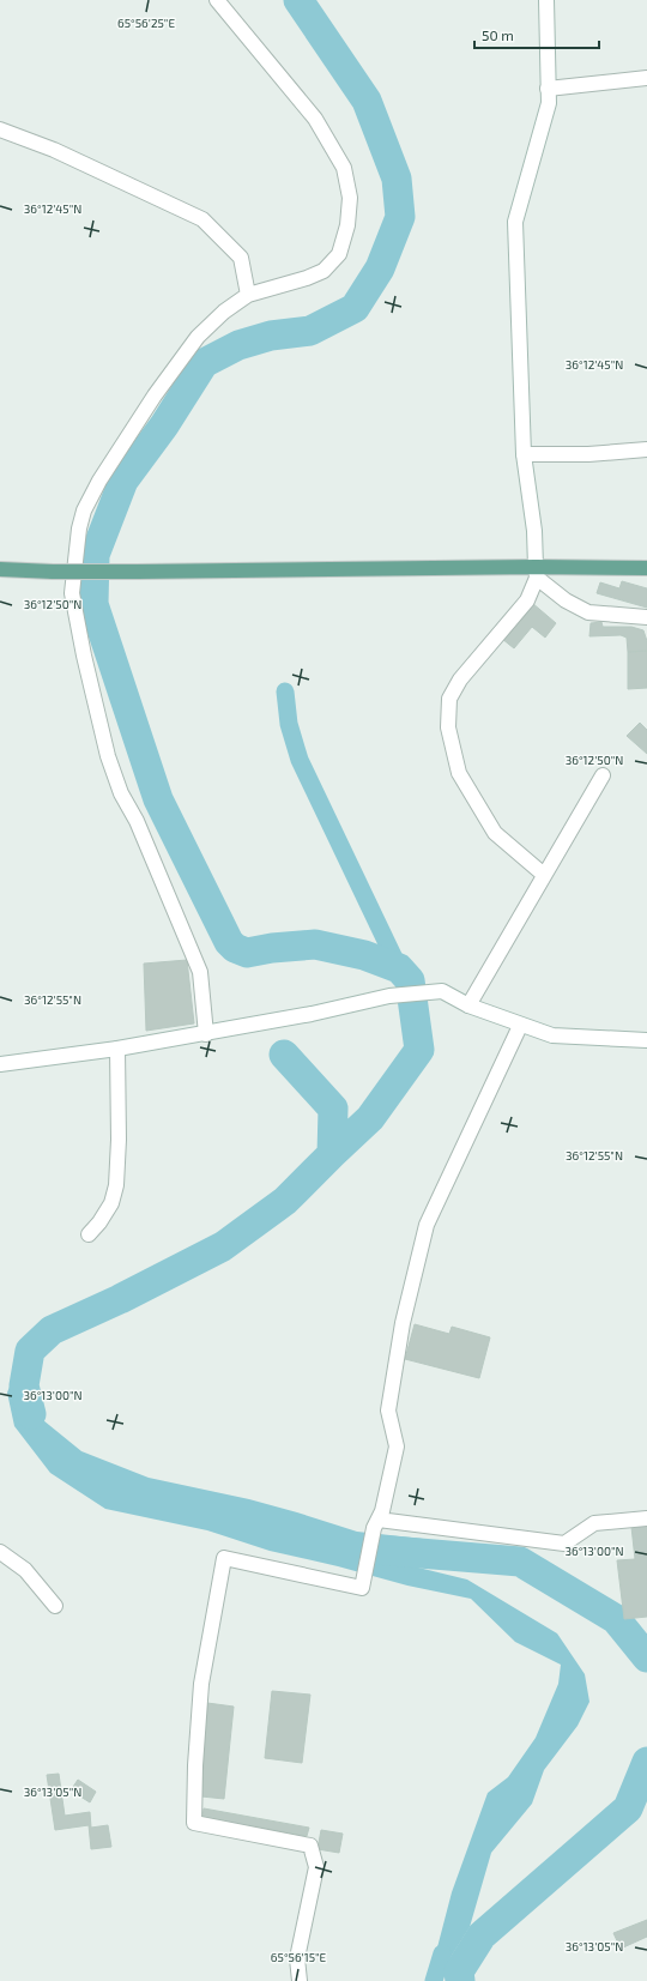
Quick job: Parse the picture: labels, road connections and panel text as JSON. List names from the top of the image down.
{
  "scale_bar": "50 m",
  "coordinates": [
    "65°56'25\"E",
    "36°12'45\"N",
    "36°12'50\"N",
    "36°12'55\"N",
    "36°13'00\"N",
    "36°13'05\"N",
    "65°56'15\"E"
  ]
}
